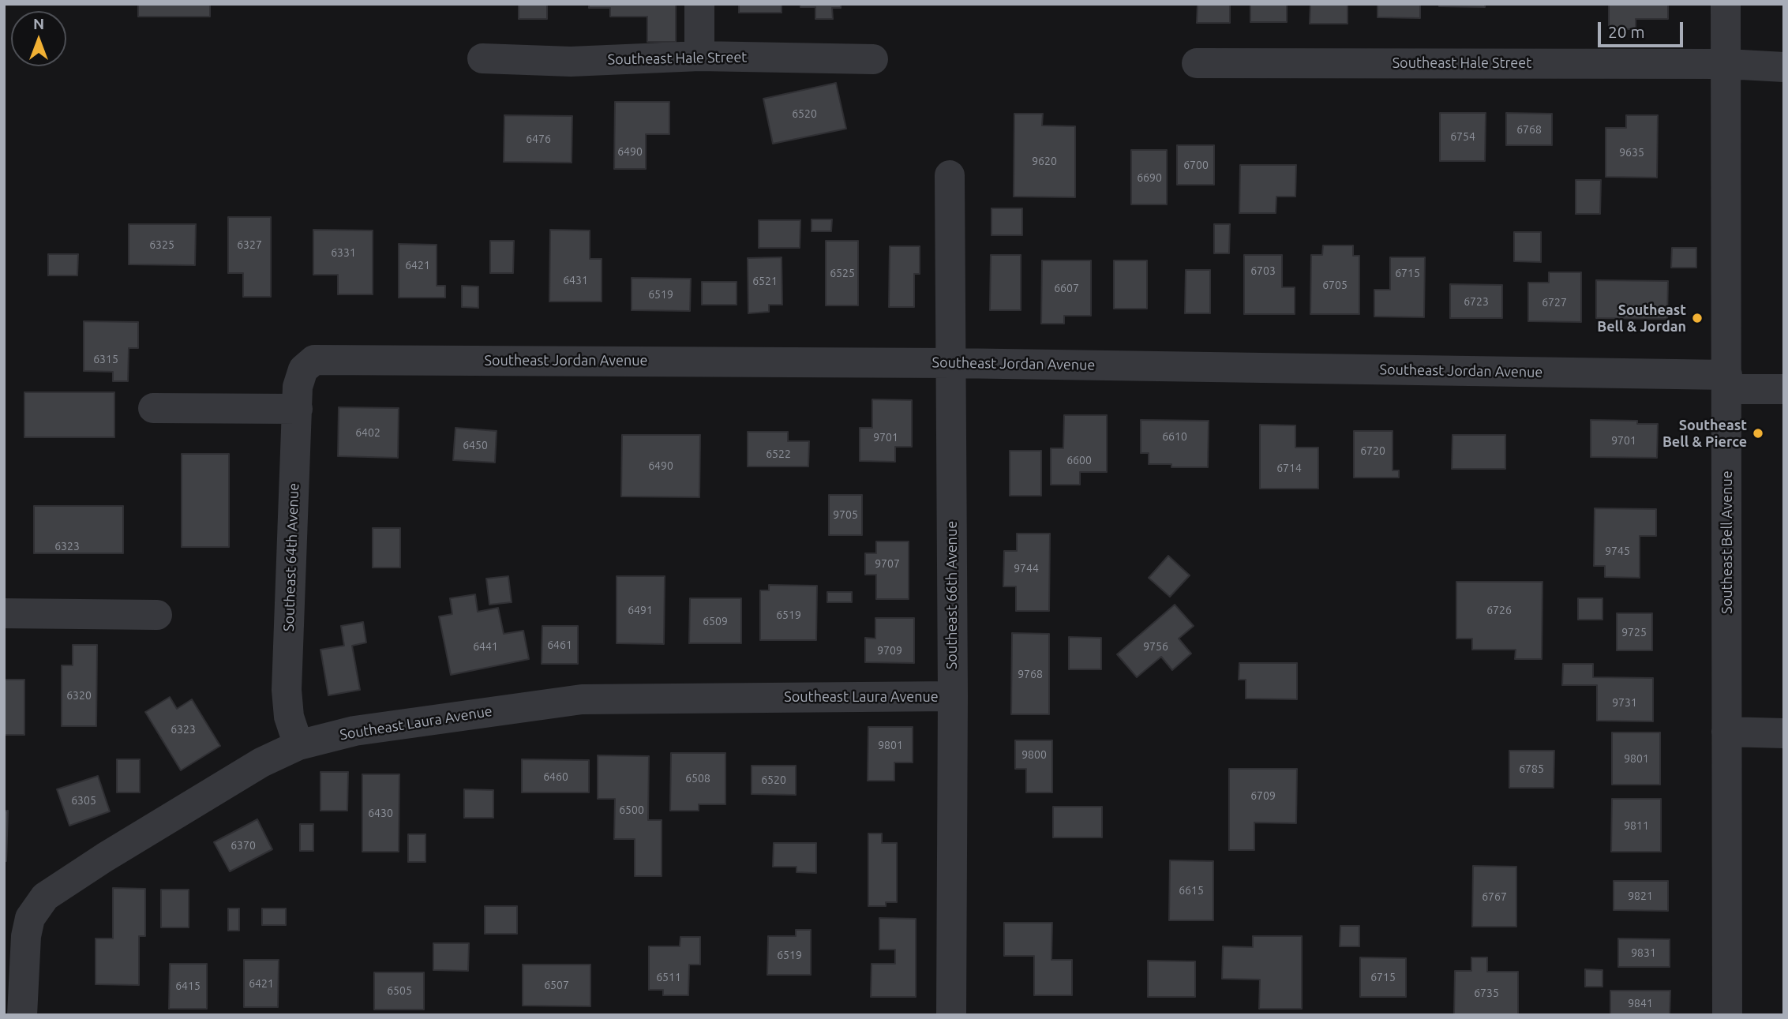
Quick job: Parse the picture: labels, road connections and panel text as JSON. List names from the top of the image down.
{
  "streets": {
    "street": [
      "Southeast Hale Street",
      "Southeast Jordan Avenue",
      "Southeast Bell Avenue",
      "Southeast 64th Avenue",
      "Southeast 66th Avenue",
      "Southeast Laura Avenue"
    ]
  },
  "crossings": [
    ["Southeast Hale Street", "Southeast Bell Avenue"],
    ["Southeast Jordan Avenue", "Southeast Bell Avenue"],
    ["Southeast Jordan Avenue", "Southeast 64th Avenue"],
    ["Southeast Jordan Avenue", "Southeast 66th Avenue"],
    ["Southeast 64th Avenue", "Southeast Laura Avenue"],
    ["Southeast 66th Avenue", "Southeast Laura Avenue"]
  ],
  "places": ["Southeast Bell & Jordan", "Southeast Bell & Pierce"],
  "house_numbers": [
    "6520",
    "6768",
    "6754",
    "6476",
    "6490",
    "9635",
    "9620",
    "6700",
    "6690",
    "6325",
    "6327",
    "6331",
    "6421",
    "6703",
    "6525",
    "6715",
    "6431",
    "6521",
    "6705",
    "6607",
    "6519",
    "6723",
    "6727",
    "6315",
    "6402",
    "6610",
    "9701",
    "9701",
    "6450",
    "6720",
    "6522",
    "6600",
    "6490",
    "6714",
    "9705",
    "6323",
    "9745",
    "9707",
    "9744",
    "6491",
    "6726",
    "6519",
    "6509",
    "9725",
    "6461",
    "6441",
    "9756",
    "9709",
    "9768",
    "6320",
    "9731",
    "6323",
    "9801",
    "9800",
    "9801",
    "6785",
    "6460",
    "6508",
    "6520",
    "6709",
    "6305",
    "6500",
    "6430",
    "9811",
    "6370",
    "6615",
    "9821",
    "6767",
    "9831",
    "6519",
    "6511",
    "6715",
    "6421",
    "6507",
    "6415",
    "6505",
    "6735",
    "9841"
  ],
  "scale_bar": "20 m",
  "north": "top"
}
